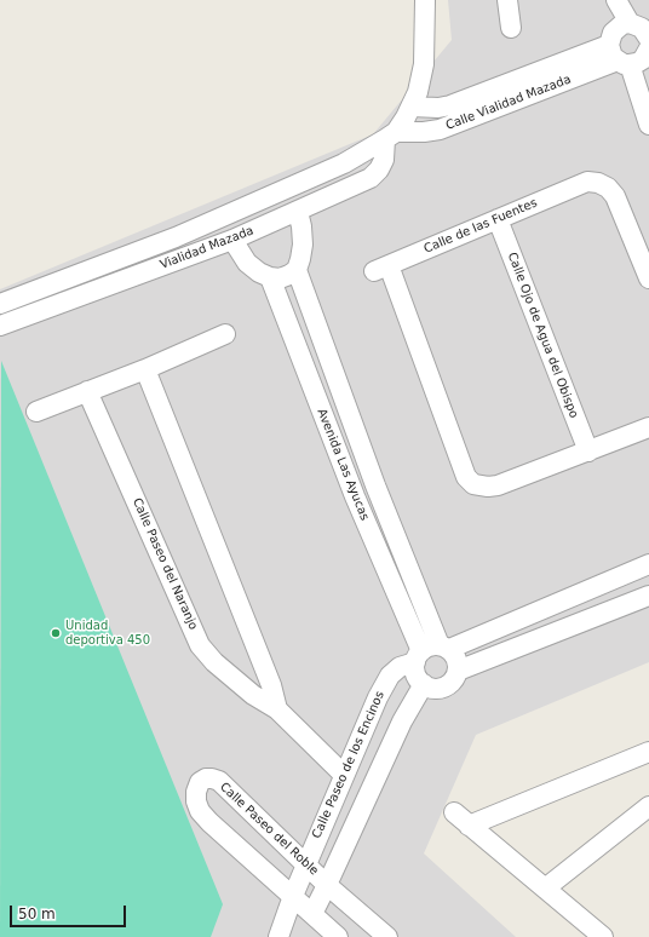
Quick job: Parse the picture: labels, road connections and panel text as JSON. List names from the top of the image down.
{
  "streets": {
    "street": [
      "Calle Vialidad Mazada",
      "Calle de las Fuentes",
      "Vialidad Mazada",
      "Calle Ojo de Agua del Obispo",
      "Avenida Las Ayucas",
      "Calle Paseo del Naranjo",
      "Calle Paseo de los Encinos",
      "Calle Paseo del Roble"
    ]
  },
  "crossings": [
    ["Calle Vialidad Mazada", "Vialidad Mazada"],
    ["Calle de las Fuentes", "Calle Ojo de Agua del Obispo"],
    ["Avenida Las Ayucas", "Calle Paseo de los Encinos"],
    ["Calle Paseo del Naranjo", "Calle Paseo de los Encinos"],
    ["Calle Paseo de los Encinos", "Calle Paseo del Roble"]
  ],
  "places": ["Unidad deportiva 450"],
  "scale_bar": "50 m"
}
